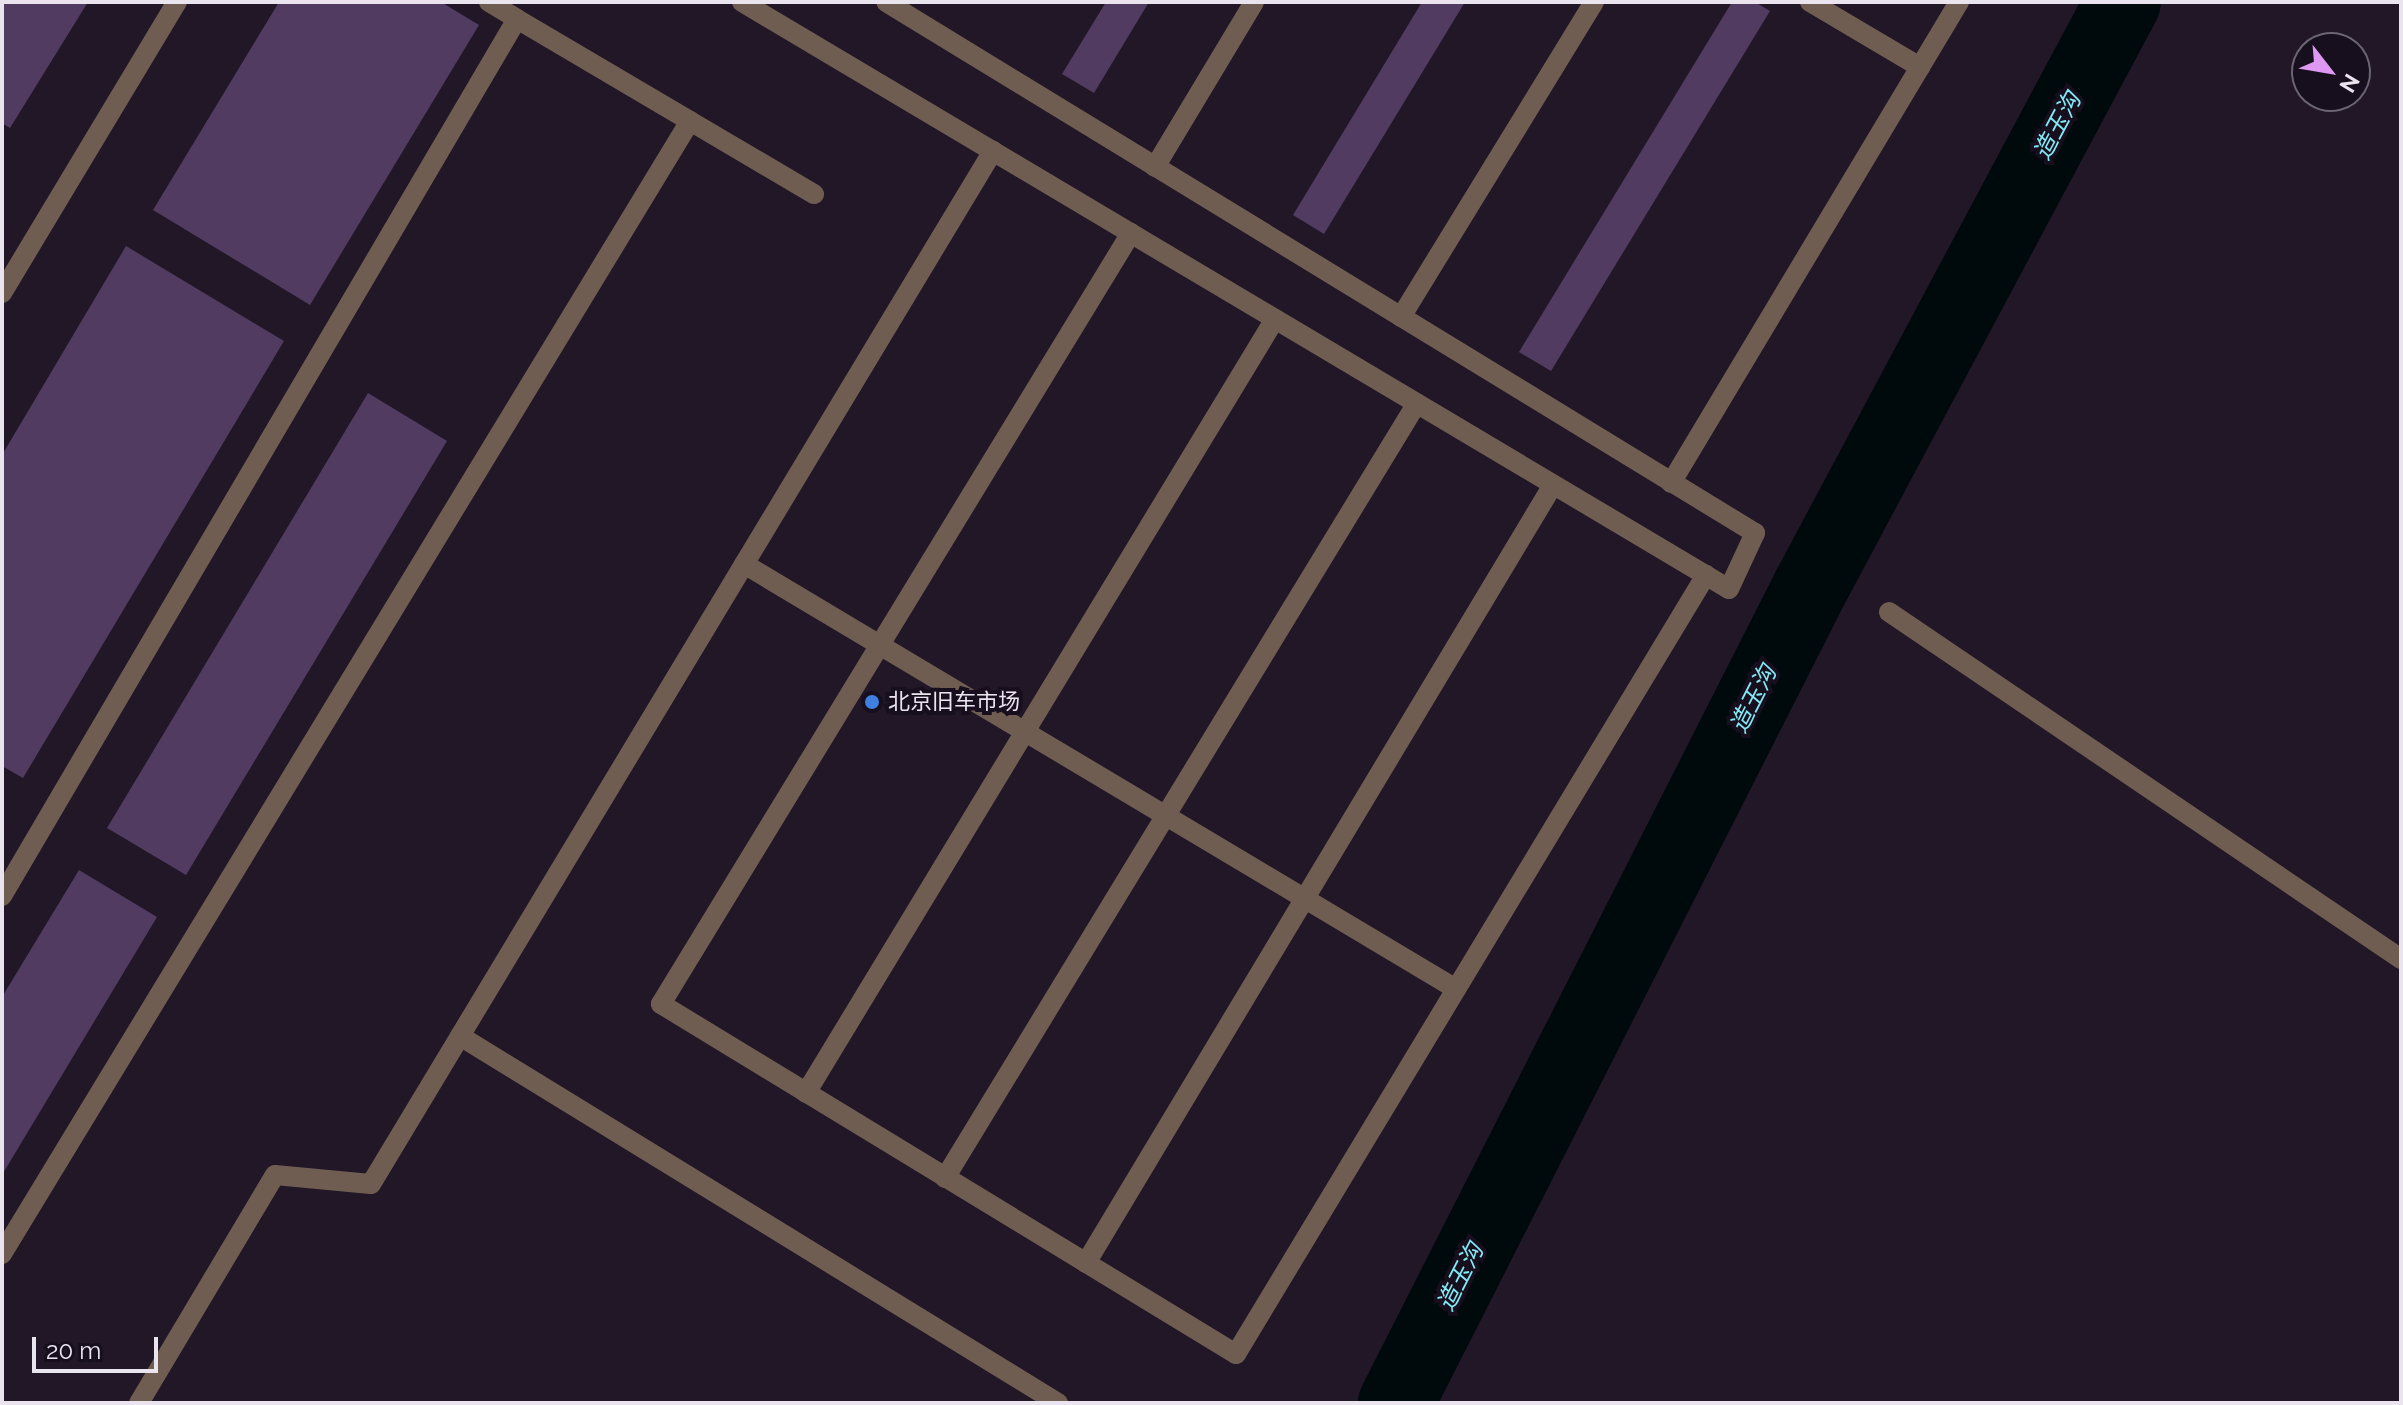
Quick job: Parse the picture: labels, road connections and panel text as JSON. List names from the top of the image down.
{
  "water": ["造玉沟"],
  "places": ["北京旧车市场"],
  "scale_bar": "20 m",
  "north": "bottom right"
}
